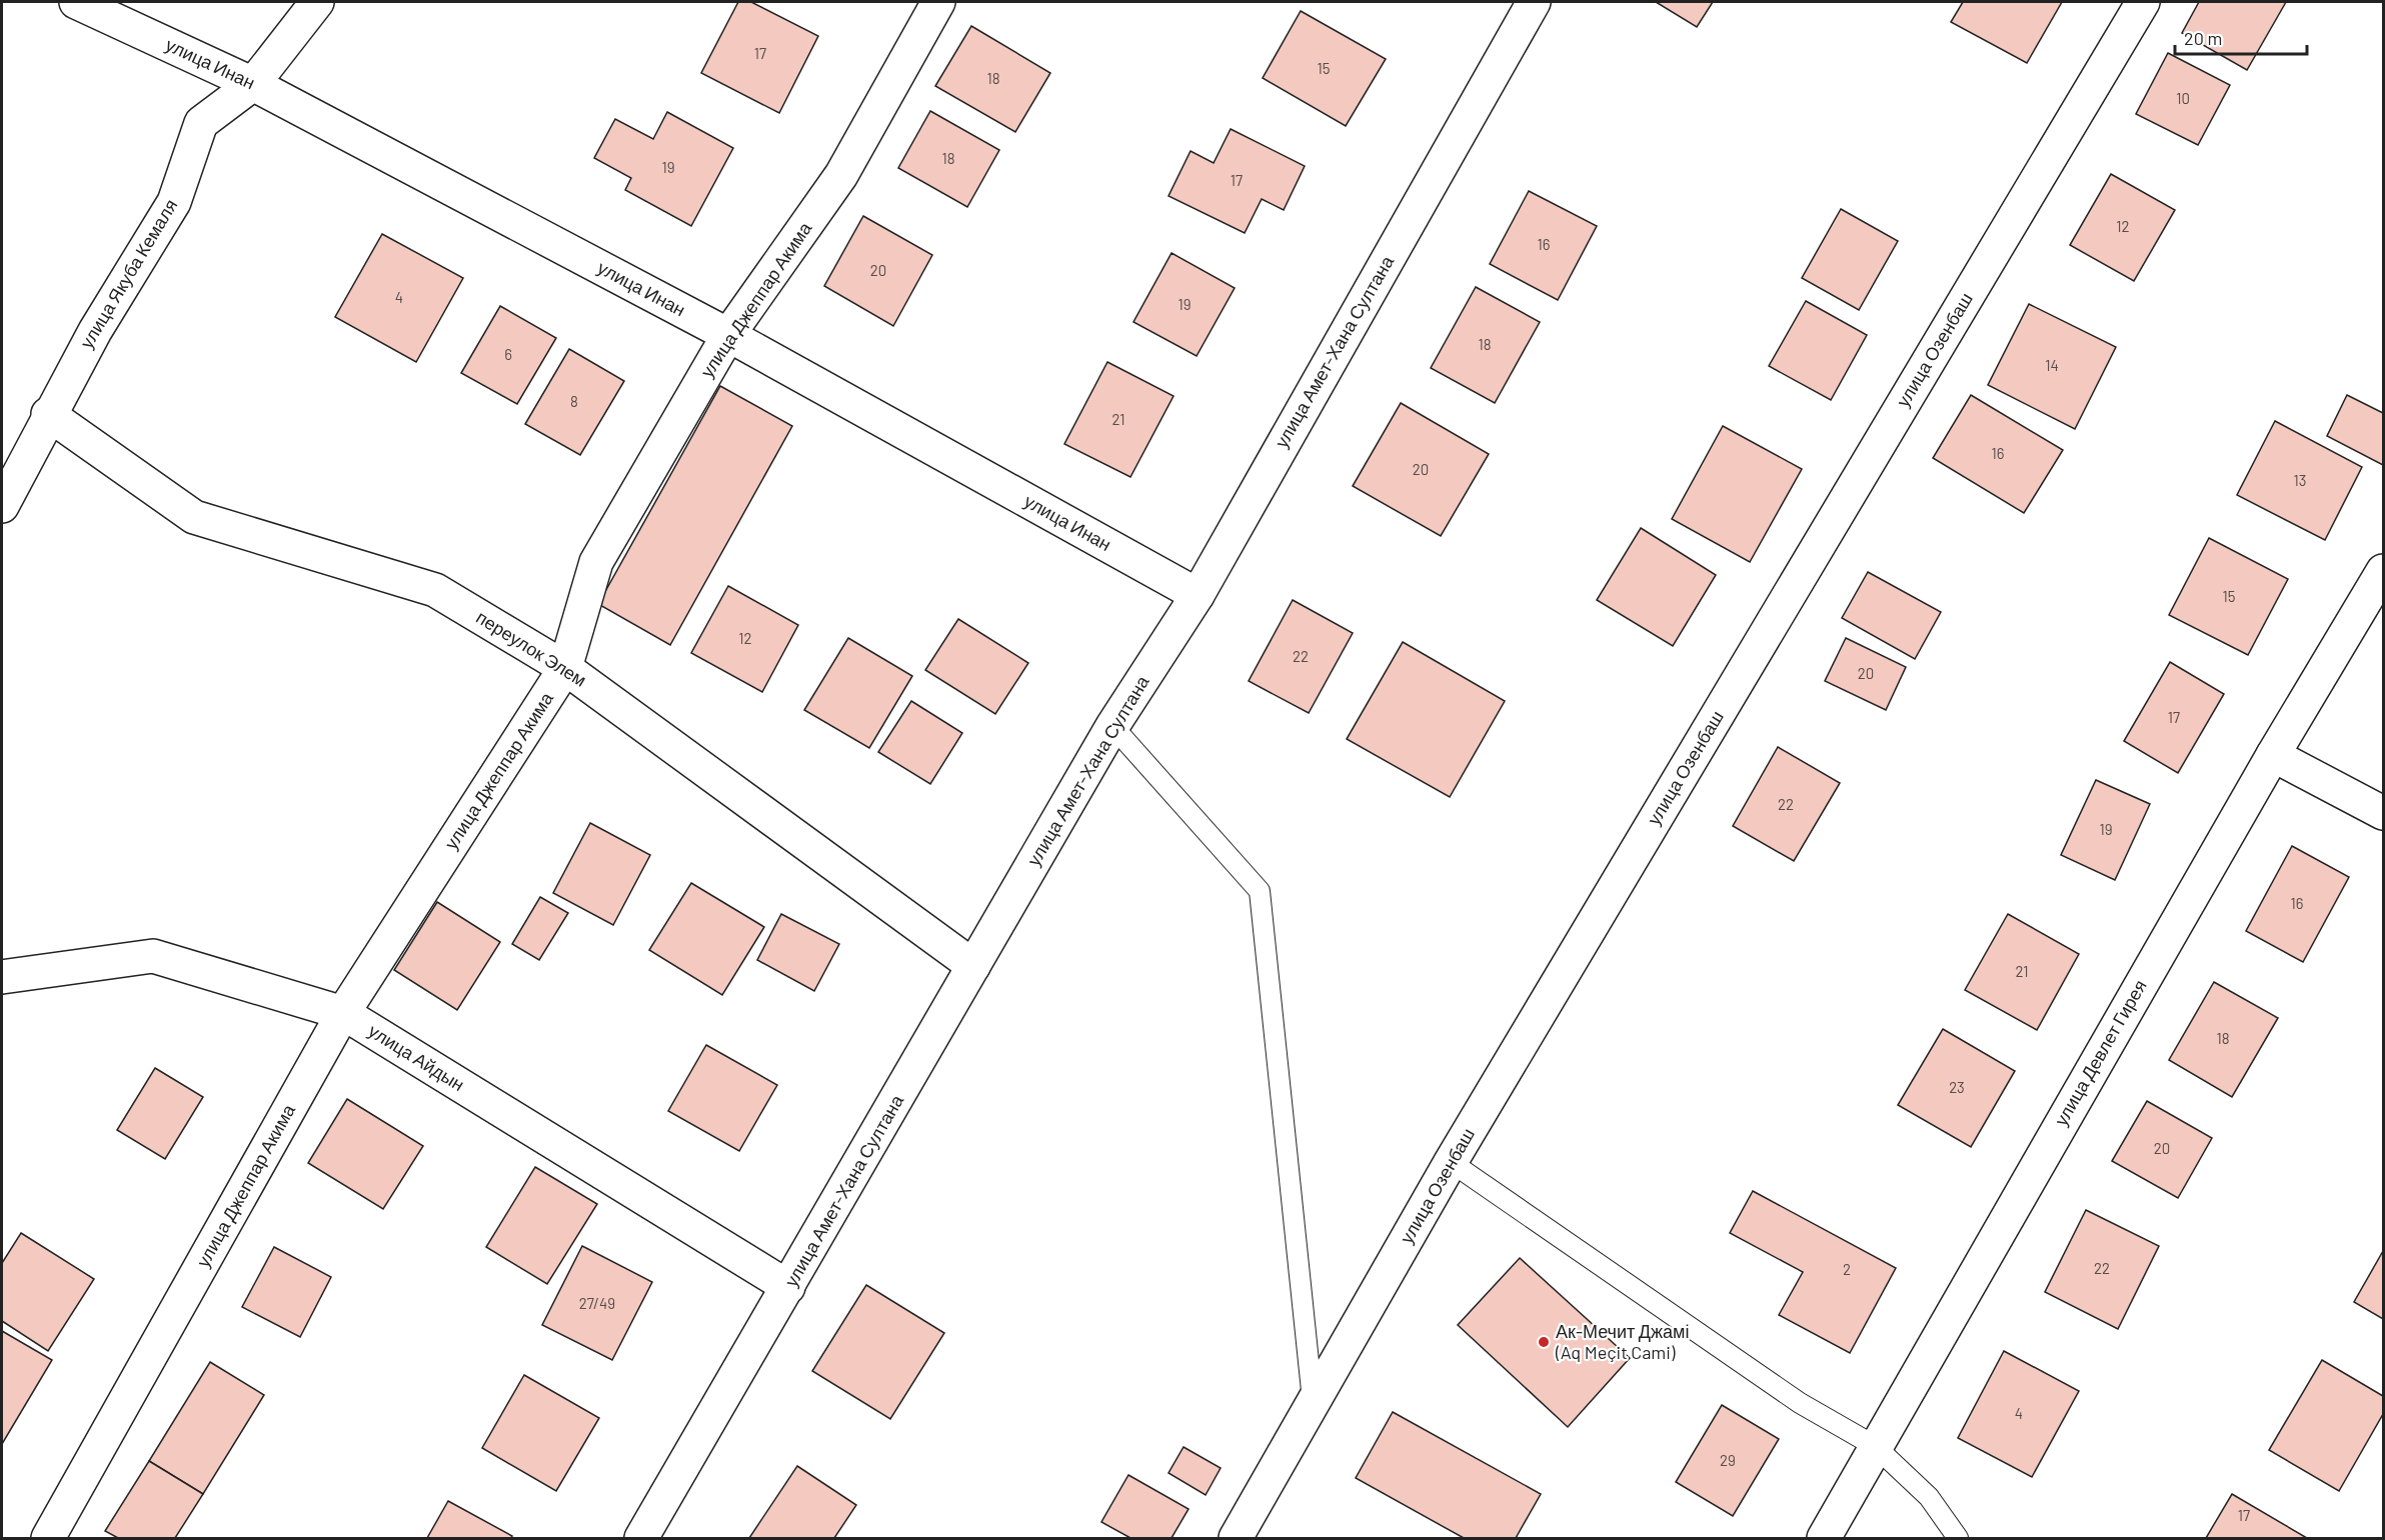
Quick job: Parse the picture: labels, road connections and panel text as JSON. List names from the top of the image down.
{
  "streets": {
    "street": [
      "улица Инан",
      "улица Якуба Кемаля",
      "улица Джеппар Акима",
      "улица Озенбаш",
      "улица Амет-Хана Султана",
      "переулок Элем",
      "улица Девлет Гирея",
      "улица Айдын"
    ]
  },
  "crossings": [
    ["улица Инан", "улица Якуба Кемаля"],
    ["улица Инан", "улица Джеппар Акима"],
    ["улица Инан", "улица Амет-Хана Султана"],
    ["улица Якуба Кемаля", "переулок Элем"],
    ["улица Джеппар Акима", "переулок Элем"],
    ["улица Джеппар Акима", "улица Айдын"],
    ["улица Амет-Хана Султана", "переулок Элем"],
    ["улица Амет-Хана Султана", "улица Айдын"]
  ],
  "places": ["Ак-Мечит Джамі (Aq Meçit Cami)"],
  "house_numbers": [
    "17",
    "15",
    "18",
    "10",
    "18",
    "19",
    "17",
    "12",
    "16",
    "20",
    "4",
    "19",
    "18",
    "6",
    "14",
    "8",
    "21",
    "16",
    "20",
    "13",
    "15",
    "12",
    "22",
    "20",
    "17",
    "22",
    "19",
    "16",
    "21",
    "18",
    "23",
    "20",
    "22",
    "2",
    "27/49",
    "4",
    "29",
    "17"
  ],
  "scale_bar": "20 m"
}
